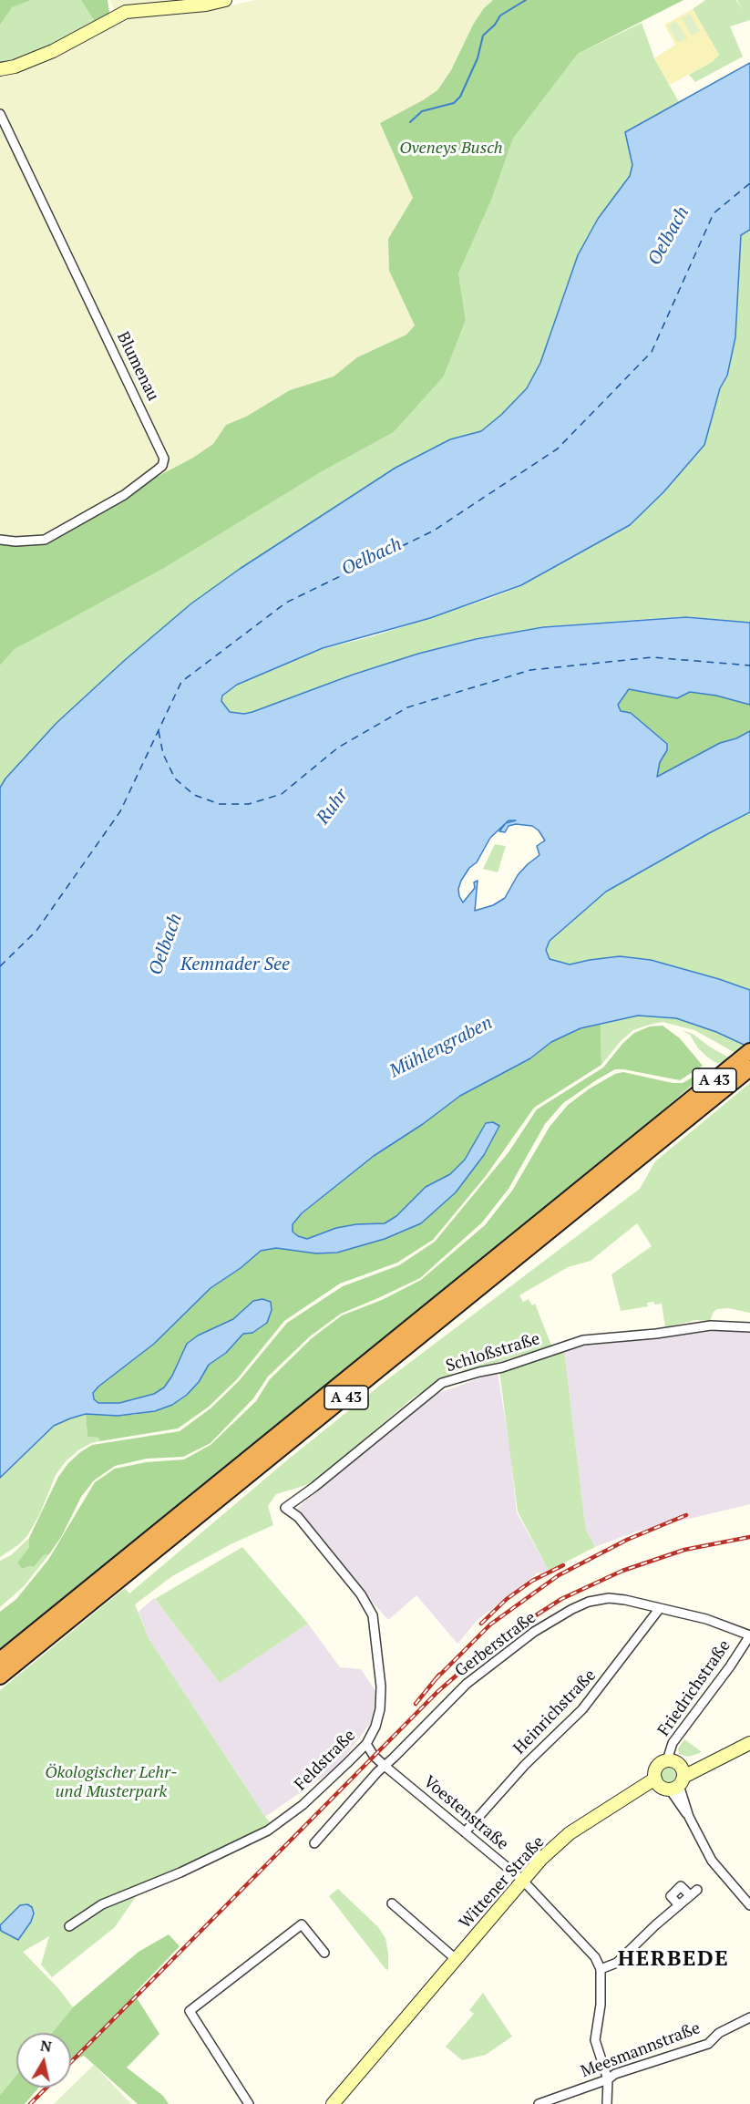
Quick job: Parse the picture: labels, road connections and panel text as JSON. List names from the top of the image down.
{
  "streets": {
    "highway": ["A 43"],
    "main road": ["Wittener Straße"],
    "street": [
      "Blumenau",
      "Schloßstraße",
      "Gerberstraße",
      "Friedrichstraße",
      "Heinrichstraße",
      "Feldstraße",
      "Voestenstraße",
      "Meesmannstraße"
    ]
  },
  "crossings": [
    ["Schloßstraße", "Feldstraße"],
    ["Gerberstraße", "Friedrichstraße"],
    ["Gerberstraße", "Heinrichstraße"],
    ["Gerberstraße", "Voestenstraße"],
    ["Heinrichstraße", "Voestenstraße"],
    ["Feldstraße", "Voestenstraße"],
    ["Voestenstraße", "Wittener Straße"]
  ],
  "districts": ["HERBEDE"],
  "water": [
    "Oelbach",
    "Ruhr",
    "Kemnader See",
    "Mühlengraben"
  ],
  "parks": ["Oveneys Busch", "Ökologischer Lehr- und Musterpark"],
  "north": "top"
}
